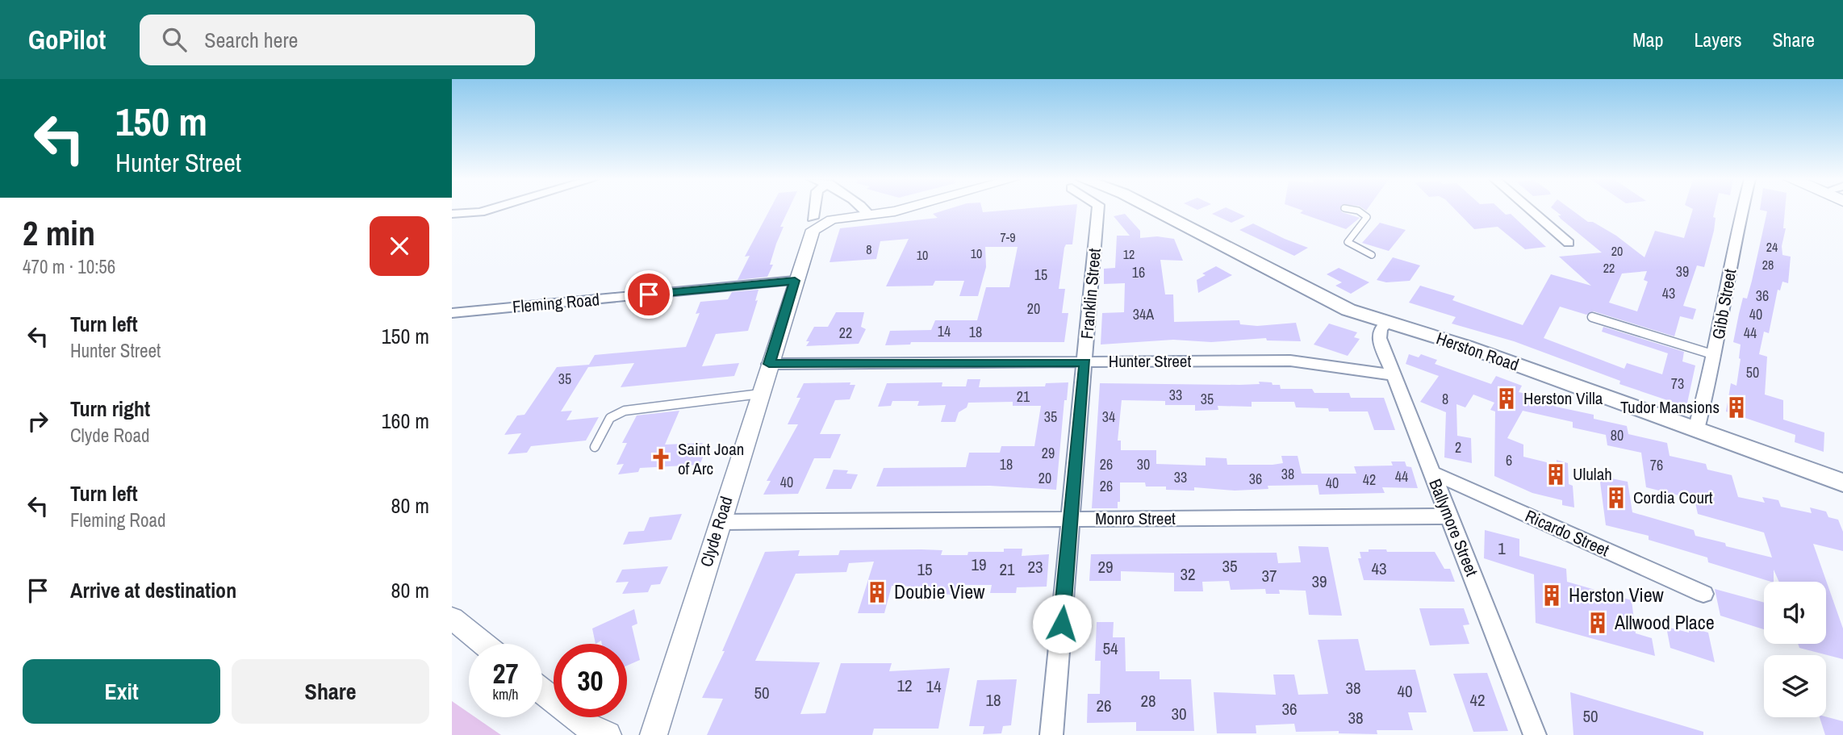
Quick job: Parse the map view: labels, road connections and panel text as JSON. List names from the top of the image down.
{
  "streets": {
    "main road": ["Herston Road"],
    "street": [
      "Franklin Street",
      "Fleming Road",
      "Gibb Street",
      "Hunter Street",
      "Monro Street",
      "Ballymore Street",
      "Clyde Road",
      "Ricardo Street"
    ]
  },
  "crossings": [
    ["Franklin Street", "Hunter Street"],
    ["Franklin Street", "Monro Street"],
    ["Fleming Road", "Clyde Road"],
    ["Gibb Street", "Herston Road"],
    ["Herston Road", "Ballymore Street"],
    ["Hunter Street", "Ballymore Street"],
    ["Hunter Street", "Clyde Road"],
    ["Monro Street", "Ballymore Street"],
    ["Monro Street", "Clyde Road"],
    ["Ballymore Street", "Ricardo Street"]
  ],
  "places": {
    "building": [
      "Herston Villa",
      "Tudor Mansions",
      "Ululah",
      "Cordia Court",
      "Doubie View",
      "Herston View",
      "Allwood Place"
    ],
    "church": ["Saint Joan of Arc"]
  },
  "house_numbers": [
    "7-9",
    "24",
    "8",
    "20",
    "10",
    "12",
    "10",
    "28",
    "22",
    "39",
    "16",
    "15",
    "43",
    "36",
    "20",
    "34A",
    "40",
    "14",
    "18",
    "22",
    "44",
    "50",
    "35",
    "73",
    "33",
    "21",
    "35",
    "8",
    "35",
    "34",
    "80",
    "2",
    "29",
    "6",
    "18",
    "26",
    "30",
    "76",
    "38",
    "44",
    "33",
    "20",
    "36",
    "42",
    "40",
    "40",
    "26",
    "1",
    "19",
    "35",
    "23",
    "29",
    "43",
    "15",
    "21",
    "32",
    "37",
    "39",
    "54",
    "12",
    "14",
    "38",
    "40",
    "50",
    "18",
    "42",
    "28",
    "26",
    "36",
    "30",
    "50",
    "38"
  ],
  "page": {
    "header": "GoPilot",
    "search": "Search here",
    "nav": ["Map", "Layers", "Share"],
    "turn": ["150 m", "Hunter Street"],
    "heading": ["2 min", "470 m · 10:56"],
    "list": [
      {
        "name": "Turn left",
        "note": "Hunter Street",
        "value": "150 m"
      },
      {
        "name": "Turn right",
        "note": "Clyde Road",
        "value": "160 m"
      },
      {
        "name": "Turn left",
        "note": "Fleming Road",
        "value": "80 m"
      },
      {
        "name": "Arrive at destination",
        "value": "80 m"
      }
    ],
    "speed": "27 km/h",
    "limit": "30",
    "buttons": ["Exit", "Share"]
  }
}
